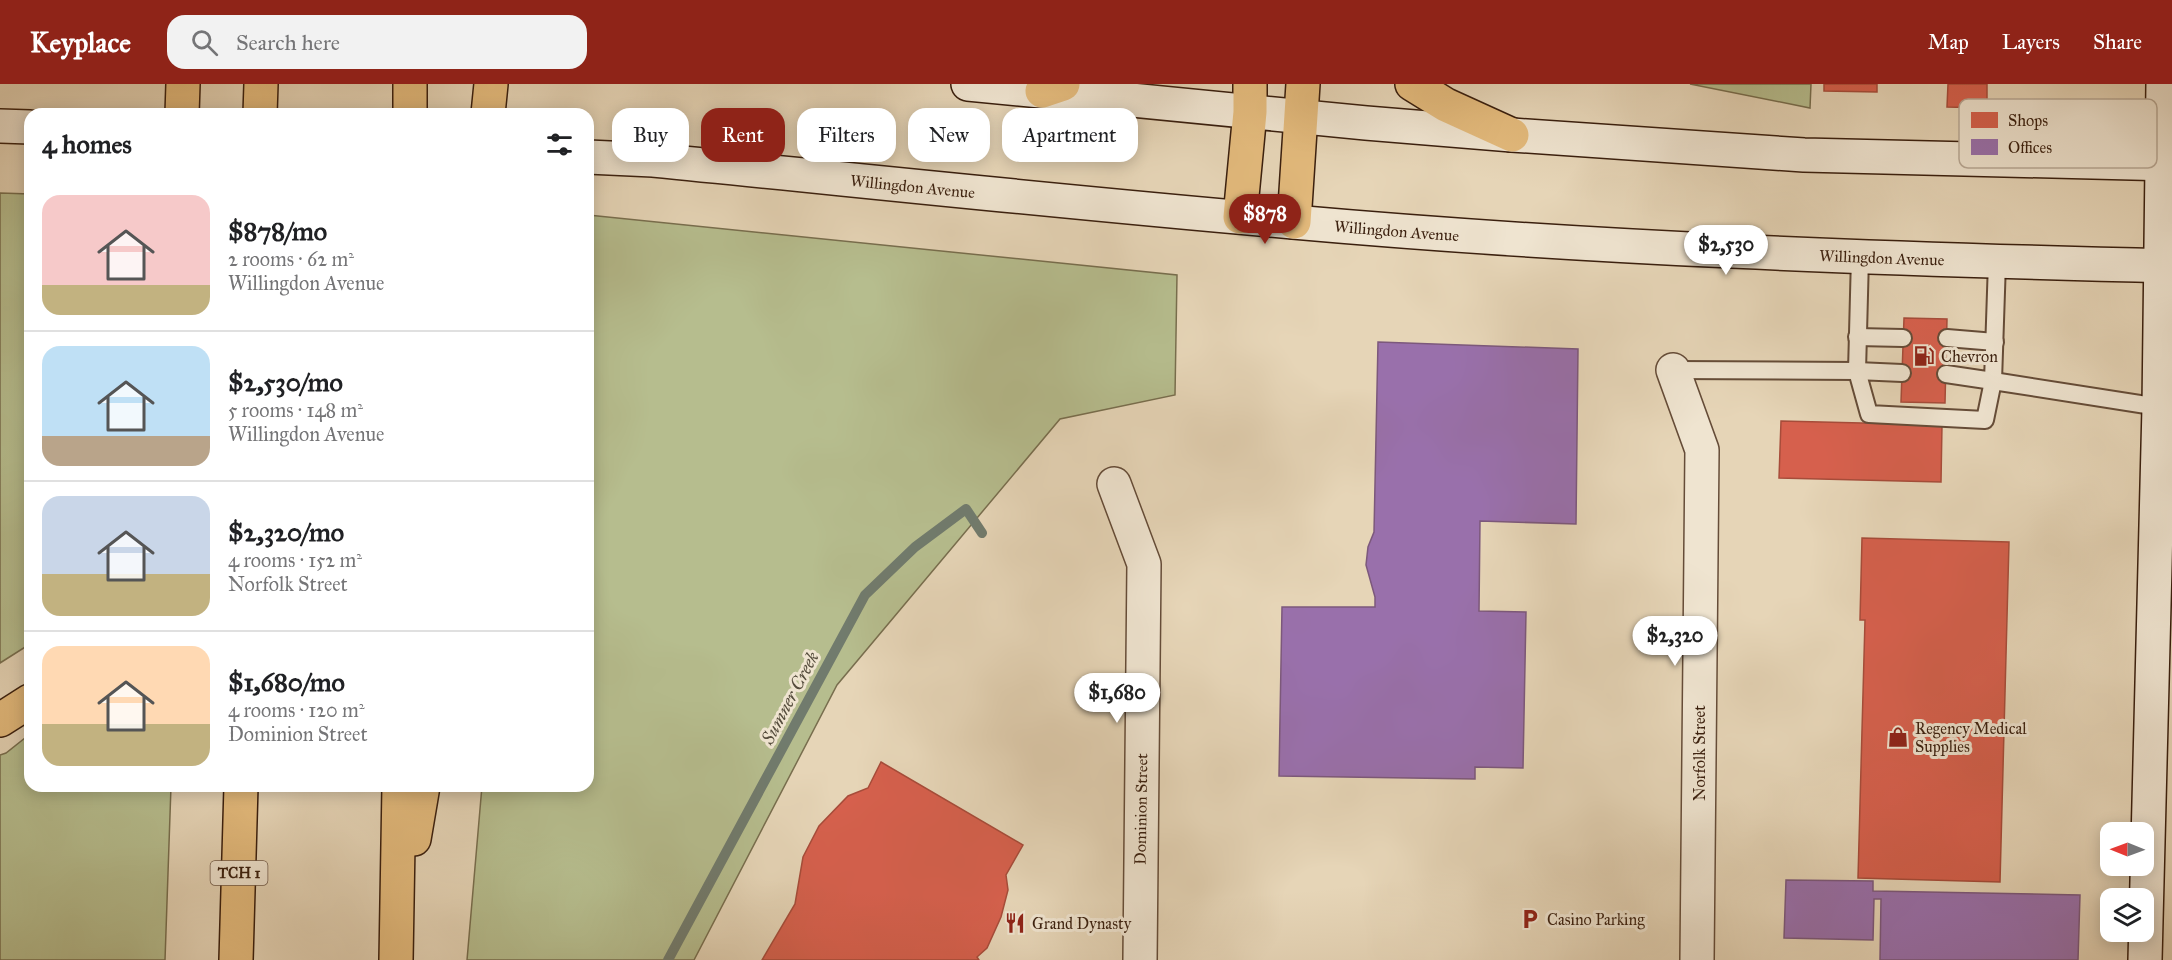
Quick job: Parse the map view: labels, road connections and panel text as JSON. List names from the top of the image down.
{
  "streets": {
    "highway": ["TCH 1"],
    "main road": ["Willingdon Avenue", "Norfolk Street", "Dominion Street"]
  },
  "water": ["Sumner Creek"],
  "places": {
    "fuel station": ["Chevron"],
    "shop": ["Regency Medical Supplies"],
    "parking": ["Casino Parking"],
    "restaurant": ["Grand Dynasty"]
  },
  "legend": ["Shops", "Offices"],
  "north": "left",
  "page": {
    "header": "Keyplace",
    "search": "Search here",
    "nav": ["Map", "Layers", "Share"],
    "chip": [
      "Buy",
      "Rent",
      "Filters",
      "New",
      "Apartment"
    ],
    "heading": "4 homes",
    "list": [
      {
        "name": "$878/mo",
        "note": "2 rooms · 62 m² · Willingdon Avenue"
      },
      {
        "name": "$2,530/mo",
        "note": "5 rooms · 148 m² · Willingdon Avenue"
      },
      {
        "name": "$2,320/mo",
        "note": "4 rooms · 152 m² · Norfolk Street"
      },
      {
        "name": "$1,680/mo",
        "note": "4 rooms · 120 m² · Dominion Street"
      }
    ],
    "price": [
      "$878",
      "$2,530",
      "$2,320",
      "$1,680"
    ]
  }
}
